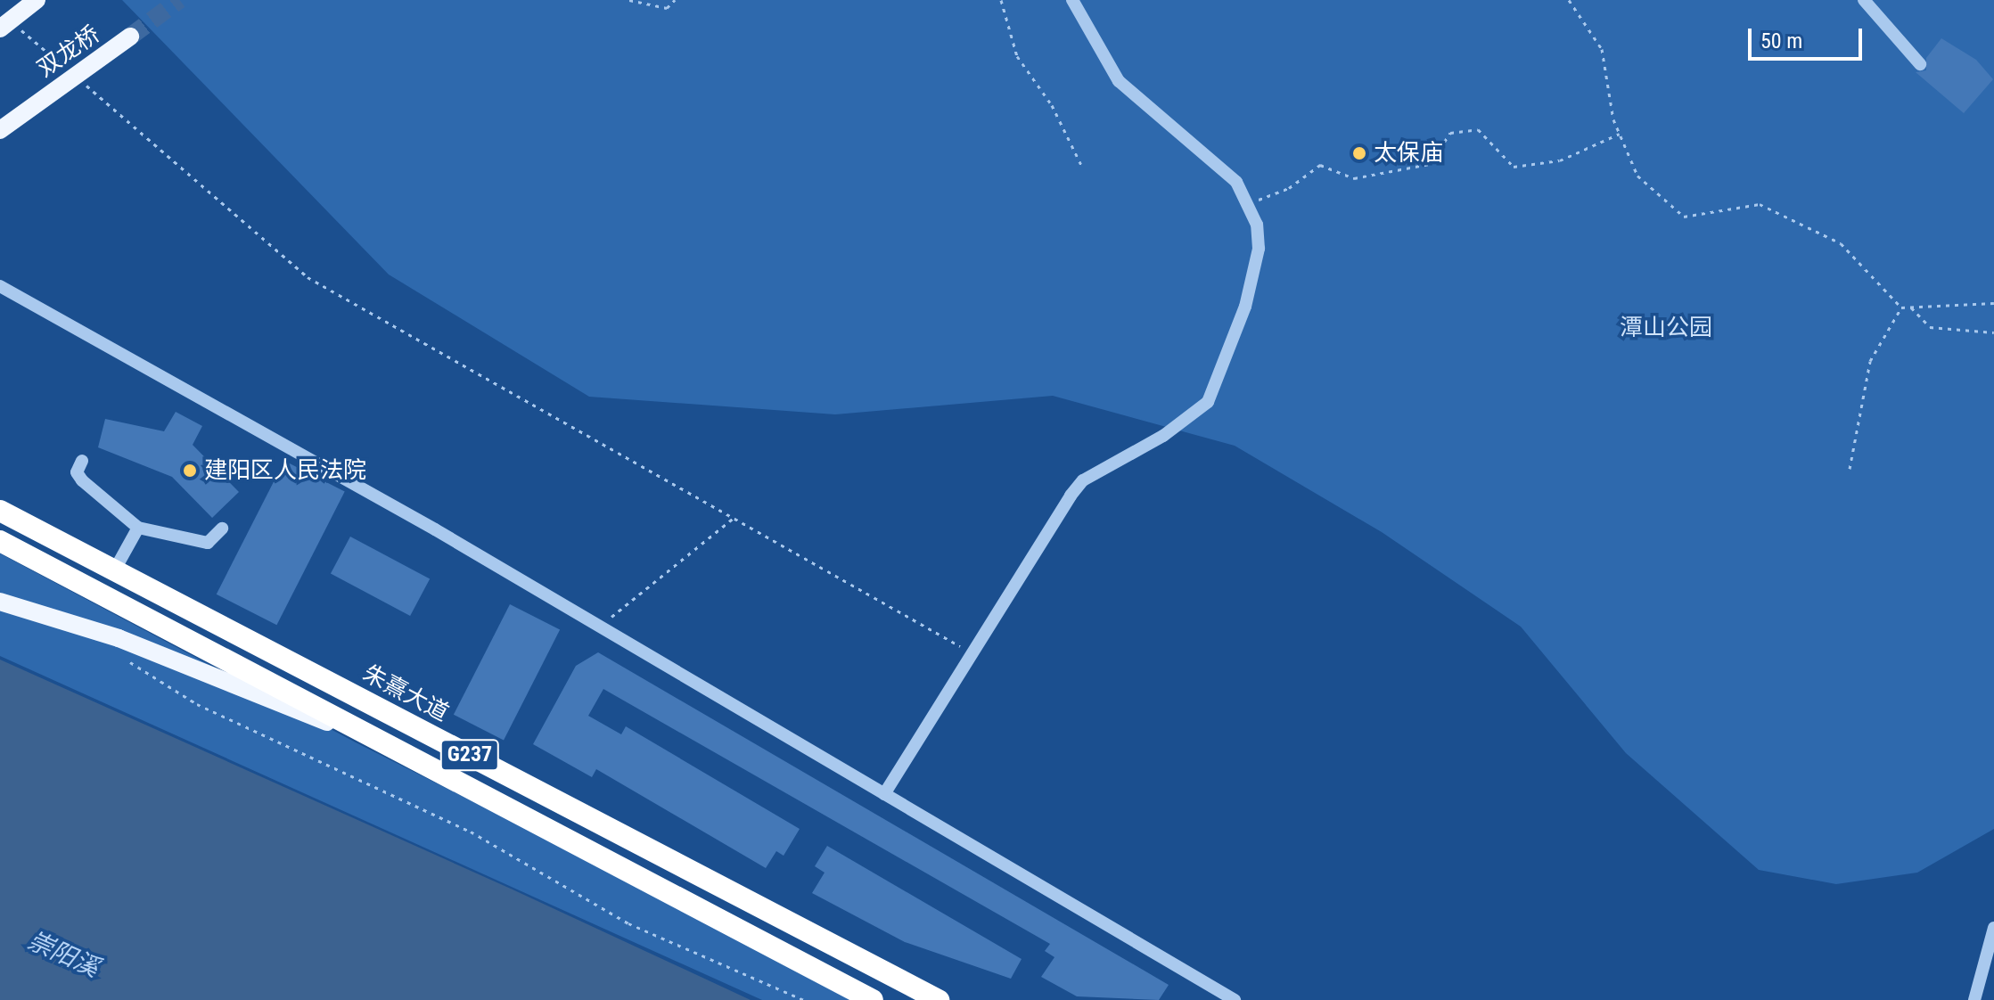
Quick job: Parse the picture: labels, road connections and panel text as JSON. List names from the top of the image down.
{
  "streets": {
    "highway": ["朱熹大道", "G237"],
    "main road": ["双龙桥"]
  },
  "water": ["崇阳溪"],
  "parks": ["潭山公园"],
  "places": ["太保庙", "建阳区人民法院"],
  "scale_bar": "50 m"
}
